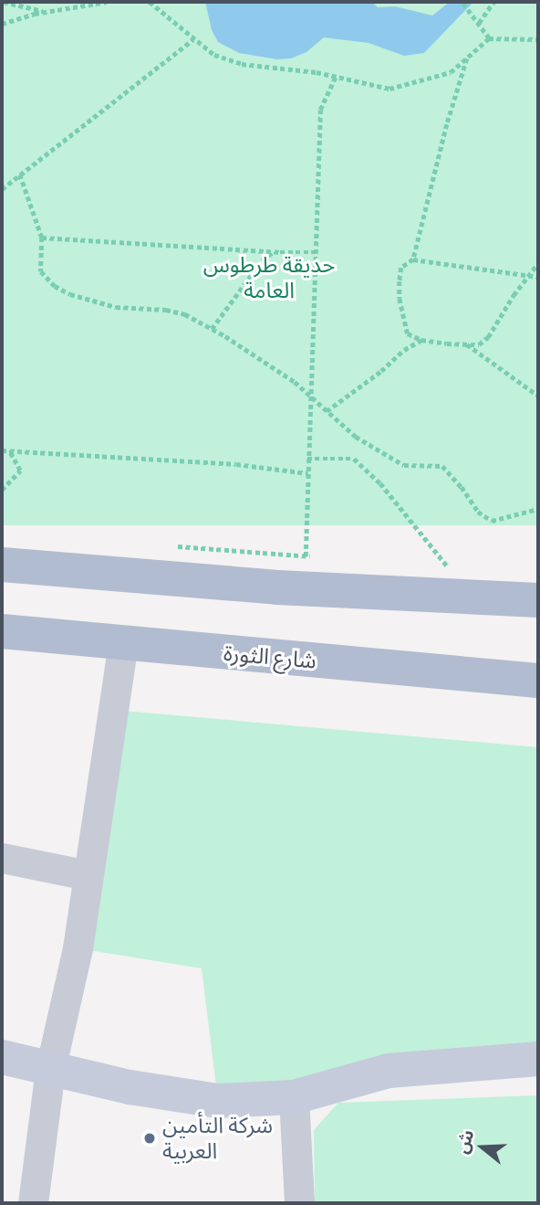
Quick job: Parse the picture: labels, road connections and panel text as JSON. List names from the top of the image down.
{
  "streets": {
    "main road": ["شارع الثورة"]
  },
  "parks": ["حديقة طرطوس العامة"],
  "places": ["شركة التأمين العربية"],
  "north": "left"
}
